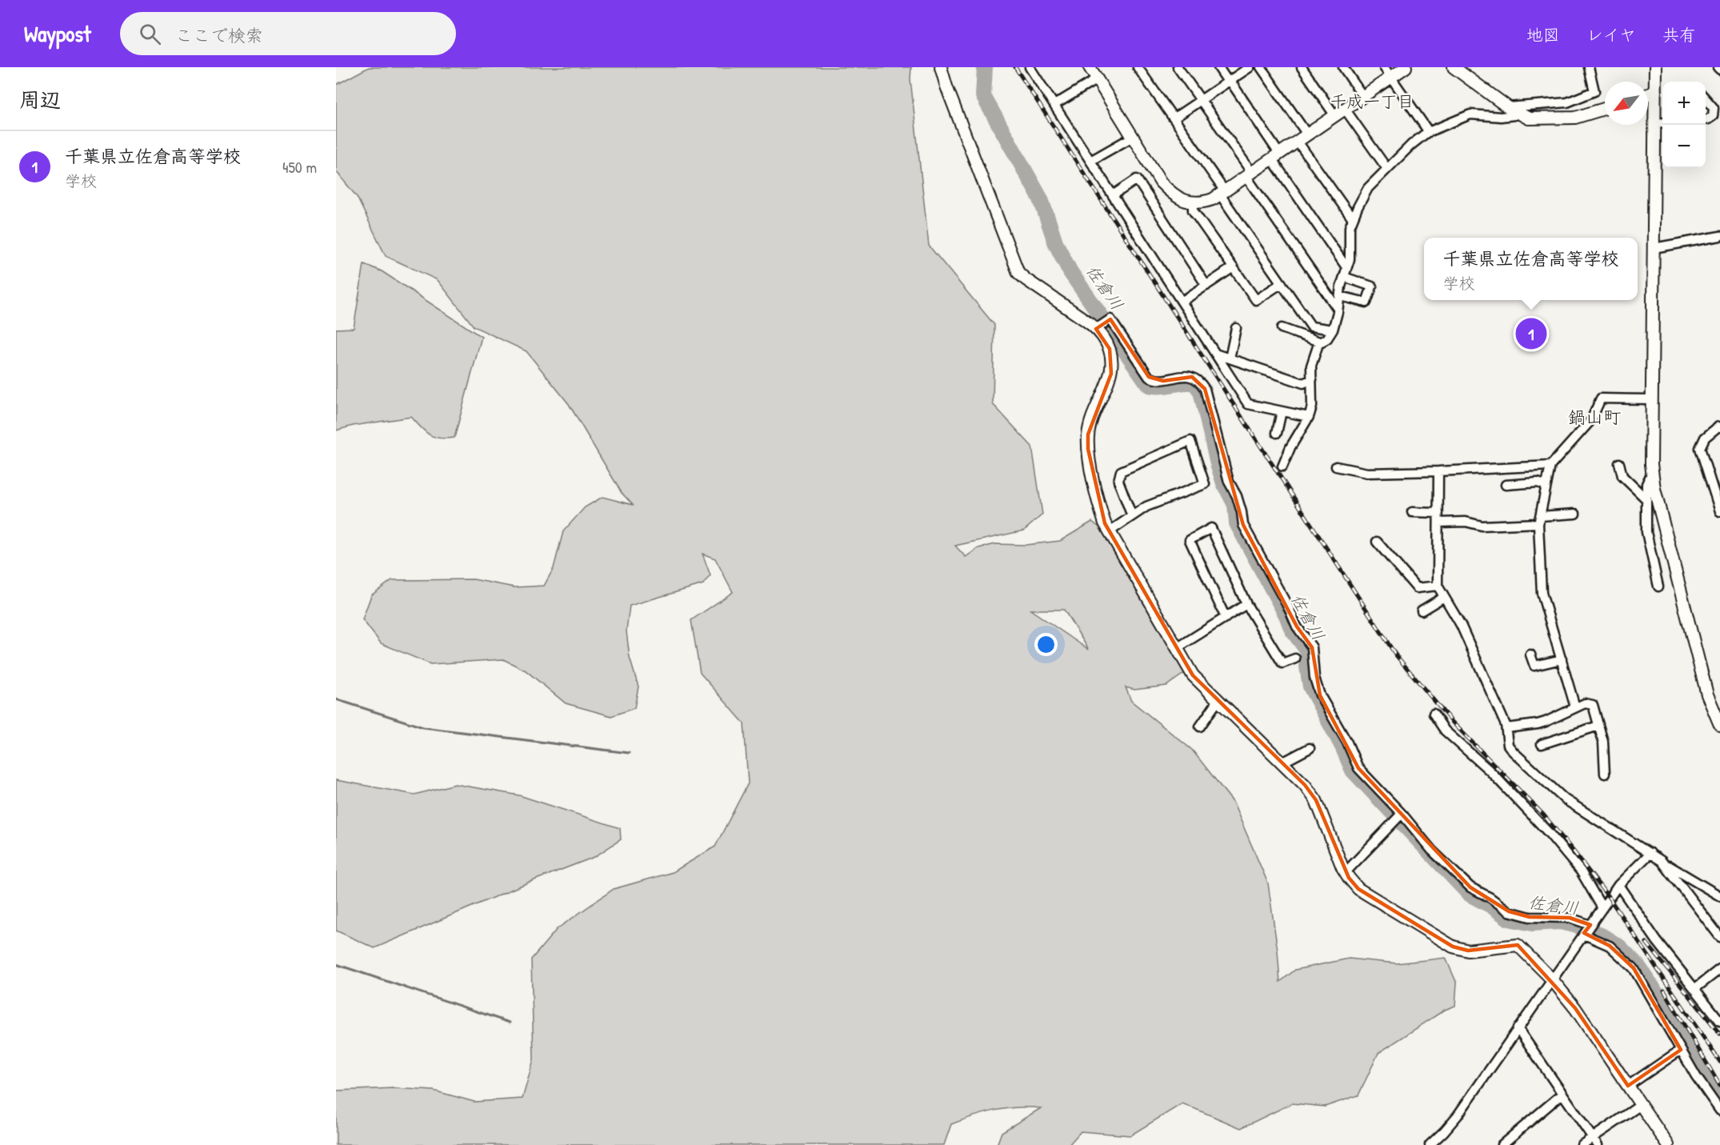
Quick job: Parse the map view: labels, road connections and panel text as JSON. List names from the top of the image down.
{
  "districts": ["千成一丁目", "鍋山町"],
  "water": ["佐倉川"],
  "north": "bottom left",
  "page": {
    "header": "Waypost",
    "search": "ここで検索",
    "nav": ["地図", "レイヤ", "共有"],
    "heading": "周辺",
    "map_buttons": ["+", "−"],
    "list": [
      {
        "mark": "1",
        "name": "千葉県立佐倉高等学校",
        "note": "学校",
        "value": "450 m"
      }
    ],
    "popup": ["千葉県立佐倉高等学校", "学校"],
    "pins": "1"
  }
}
